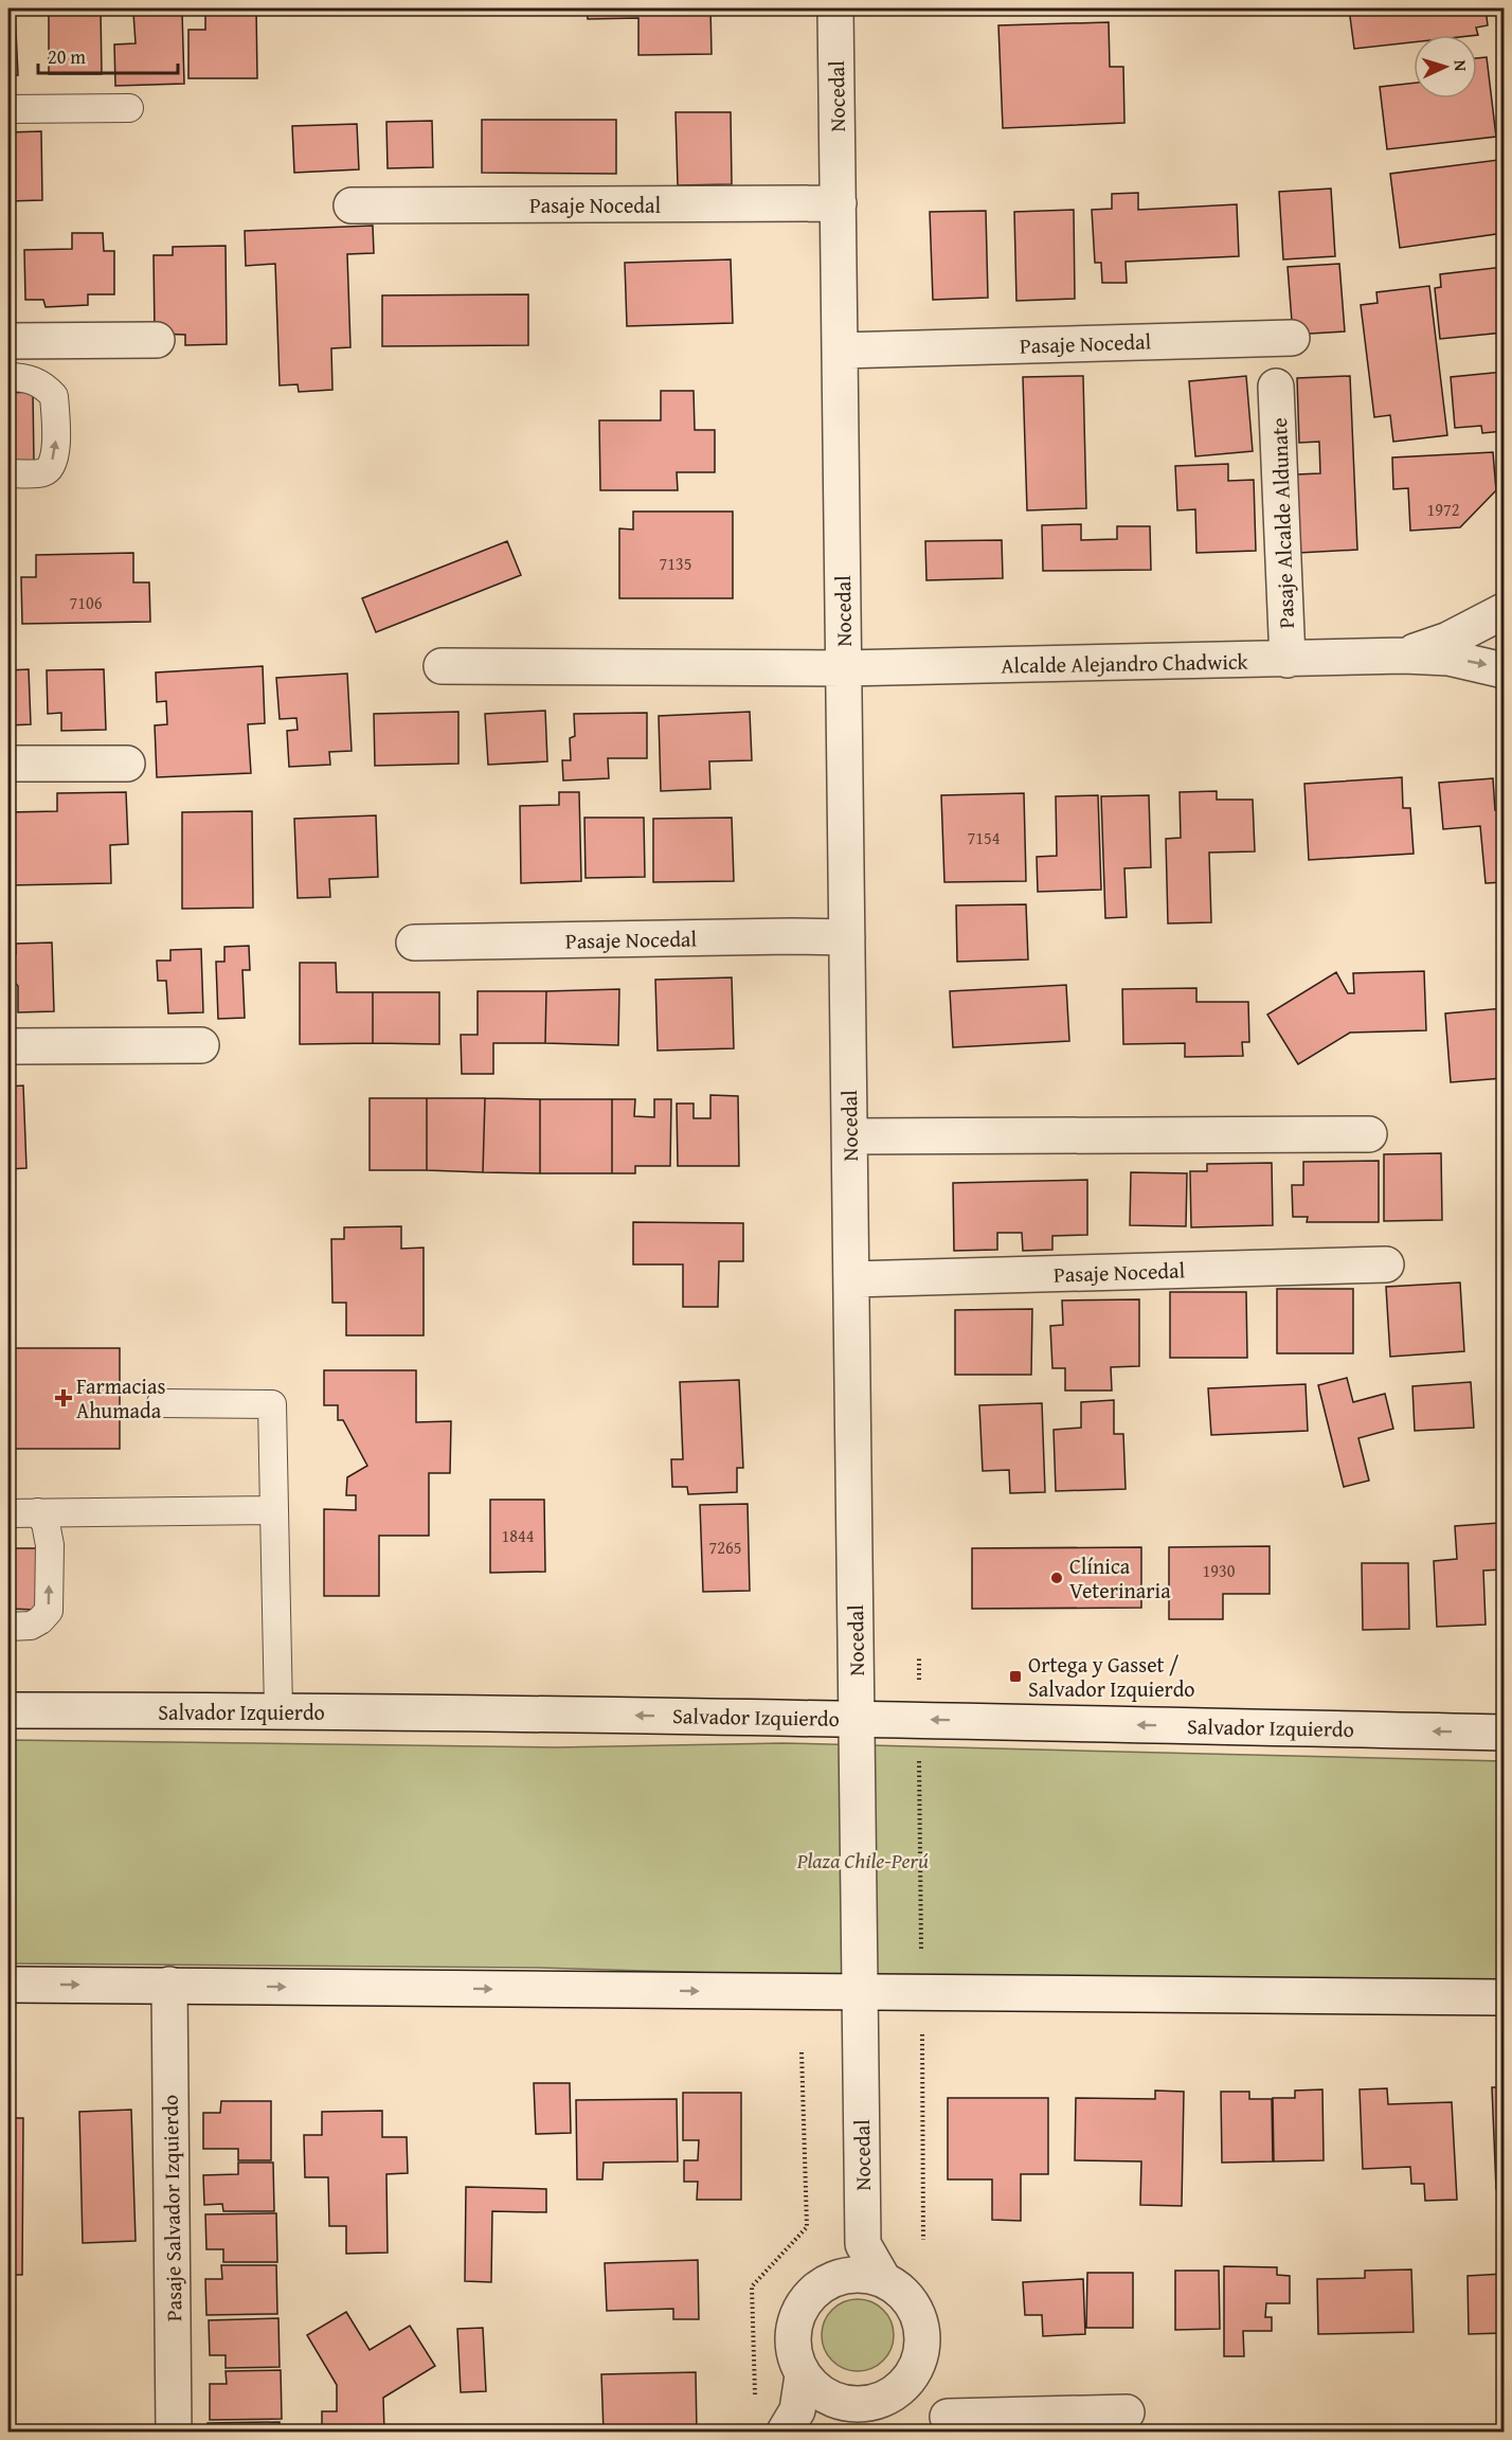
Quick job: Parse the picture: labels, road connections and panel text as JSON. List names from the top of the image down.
{
  "streets": {
    "street": [
      "Nocedal",
      "Pasaje Nocedal",
      "Pasaje Alcalde Aldunate",
      "Alcalde Alejandro Chadwick",
      "Salvador Izquierdo",
      "Pasaje Salvador Izquierdo"
    ]
  },
  "crossings": [
    ["Nocedal", "Pasaje Nocedal"],
    ["Nocedal", "Alcalde Alejandro Chadwick"],
    ["Nocedal", "Salvador Izquierdo"],
    ["Pasaje Alcalde Aldunate", "Alcalde Alejandro Chadwick"]
  ],
  "parks": ["Plaza Chile-Perú"],
  "places": {
    "health": ["Farmacias Ahumada"],
    "other": ["Clínica Veterinaria"],
    "transit": ["Ortega y Gasset / Salvador Izquierdo"]
  },
  "house_numbers": [
    "1972",
    "7135",
    "7106",
    "7154",
    "1844",
    "7265",
    "1930"
  ],
  "scale_bar": "20 m",
  "north": "right"
}
